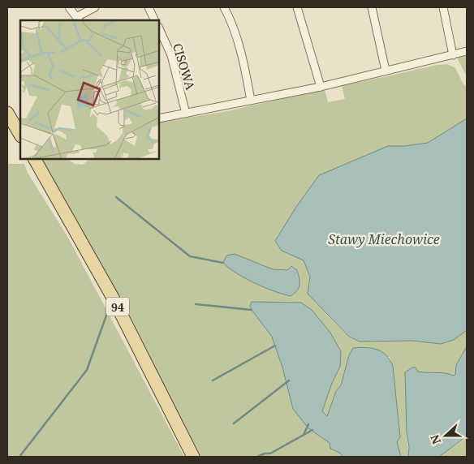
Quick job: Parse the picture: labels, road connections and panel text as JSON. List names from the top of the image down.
{
  "streets": {
    "main road": ["94"],
    "street": ["CISOWA"]
  },
  "water": ["Stawy Miechowice"],
  "north": "left"
}
